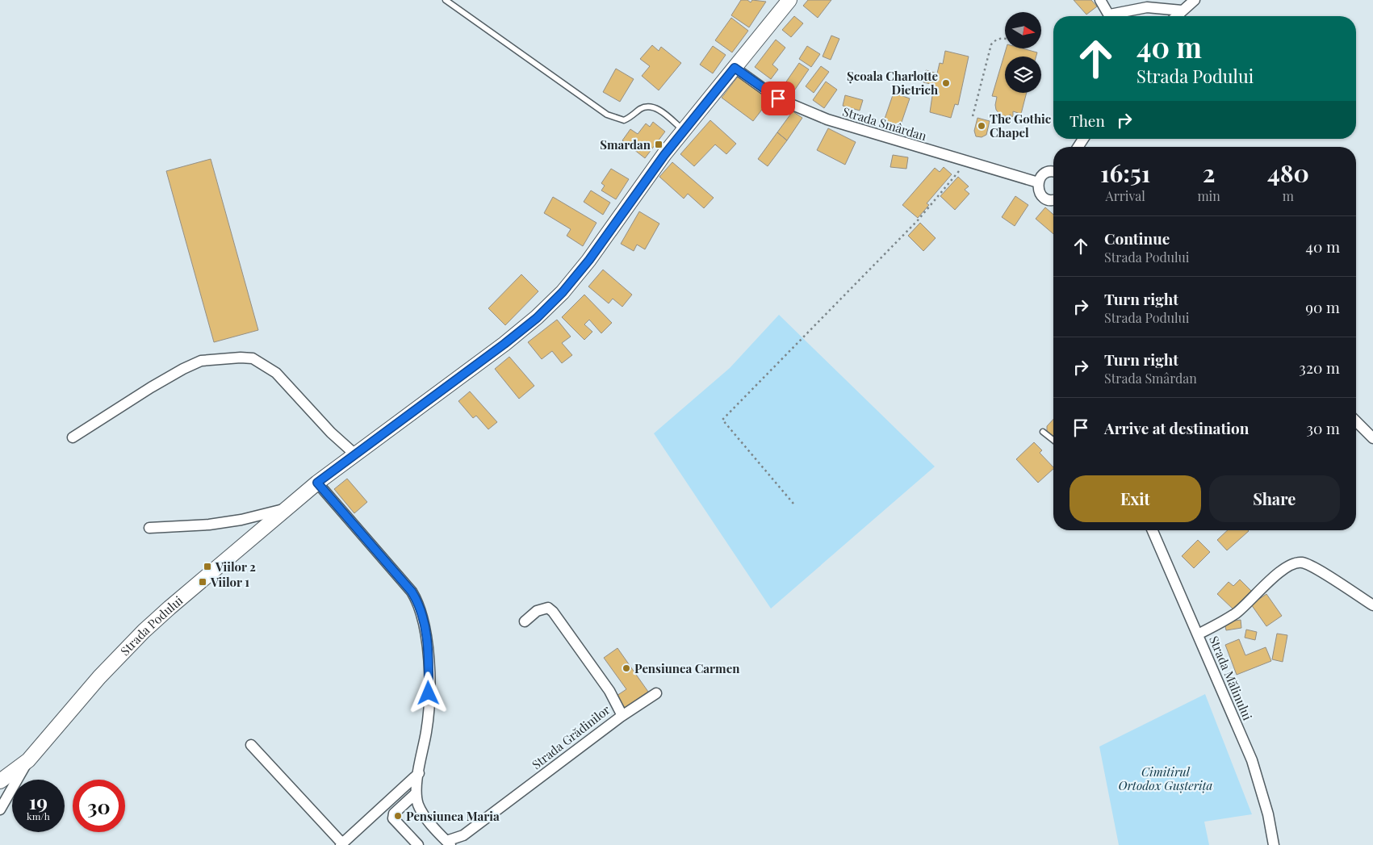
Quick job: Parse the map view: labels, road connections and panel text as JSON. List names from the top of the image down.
{
  "streets": {
    "street": [
      "Strada Smârdan",
      "Strada Podului",
      "Strada Mălinului",
      "Strada Grădinilor"
    ]
  },
  "crossings": [
    ["Strada Smârdan", "Strada Podului"]
  ],
  "parks": ["Cimitirul Ortodox Gușterița"],
  "places": {
    "other": [
      "Școala Charlotte Dietrich",
      "The Gothic Chapel",
      "Pensiunea Carmen",
      "Pensiunea Maria"
    ],
    "transit": ["Smardan", "Viilor 2", "Viilor 1"]
  },
  "north": "right",
  "page": {
    "turn": ["40 m", "Strada Podului"],
    "then": "Then",
    "eta": [
      "16:51",
      "Arrival",
      "2",
      "min",
      "480",
      "m"
    ],
    "list": [
      {
        "name": "Continue",
        "note": "Strada Podului",
        "value": "40 m"
      },
      {
        "name": "Turn right",
        "note": "Strada Podului",
        "value": "90 m"
      },
      {
        "name": "Turn right",
        "note": "Strada Smârdan",
        "value": "320 m"
      },
      {
        "name": "Arrive at destination",
        "value": "30 m"
      }
    ],
    "buttons": ["Exit", "Share"],
    "speed": "19 km/h",
    "limit": "30"
  }
}
